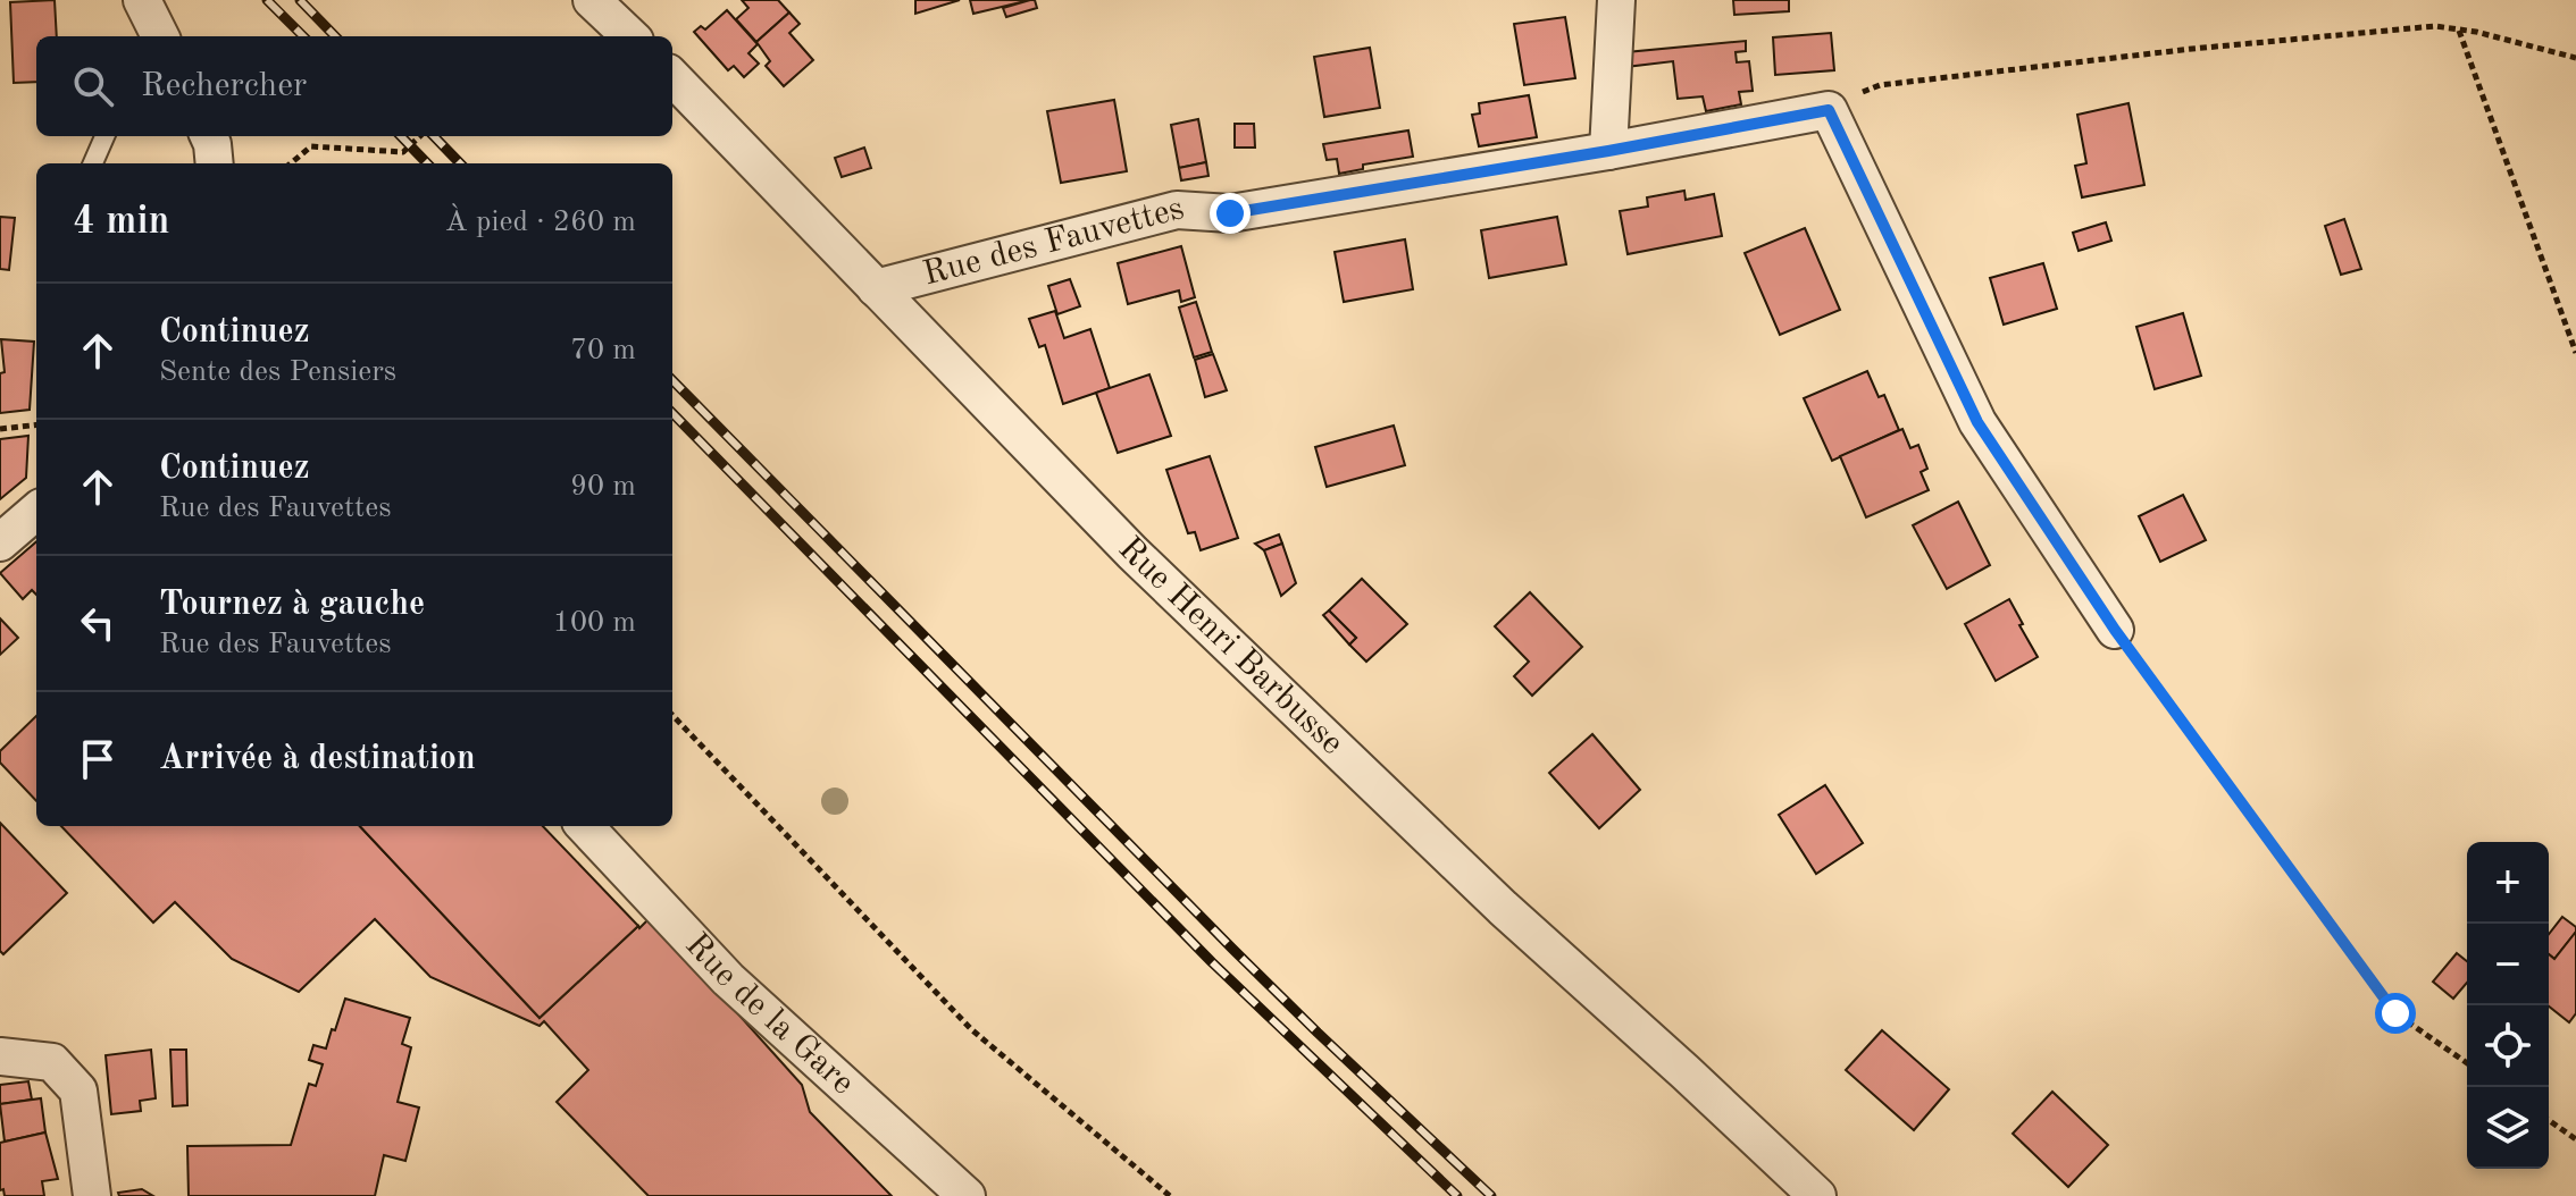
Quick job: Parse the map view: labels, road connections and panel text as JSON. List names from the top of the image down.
{
  "streets": {
    "street": ["Rue des Fauvettes", "Rue Henri Barbusse", "Rue de la Gare"]
  },
  "crossings": [
    ["Rue des Fauvettes", "Rue Henri Barbusse"]
  ],
  "page": {
    "search": "Rechercher",
    "heading": ["4 min", "À pied · 260 m"],
    "list": [
      ["Continuez", "Sente des Pensiers", "70 m"],
      ["Continuez", "Rue des Fauvettes", "90 m"],
      ["Tournez à gauche", "Rue des Fauvettes", "100 m"],
      "Arrivée à destination"
    ],
    "map_buttons": ["+", "−"]
  }
}
